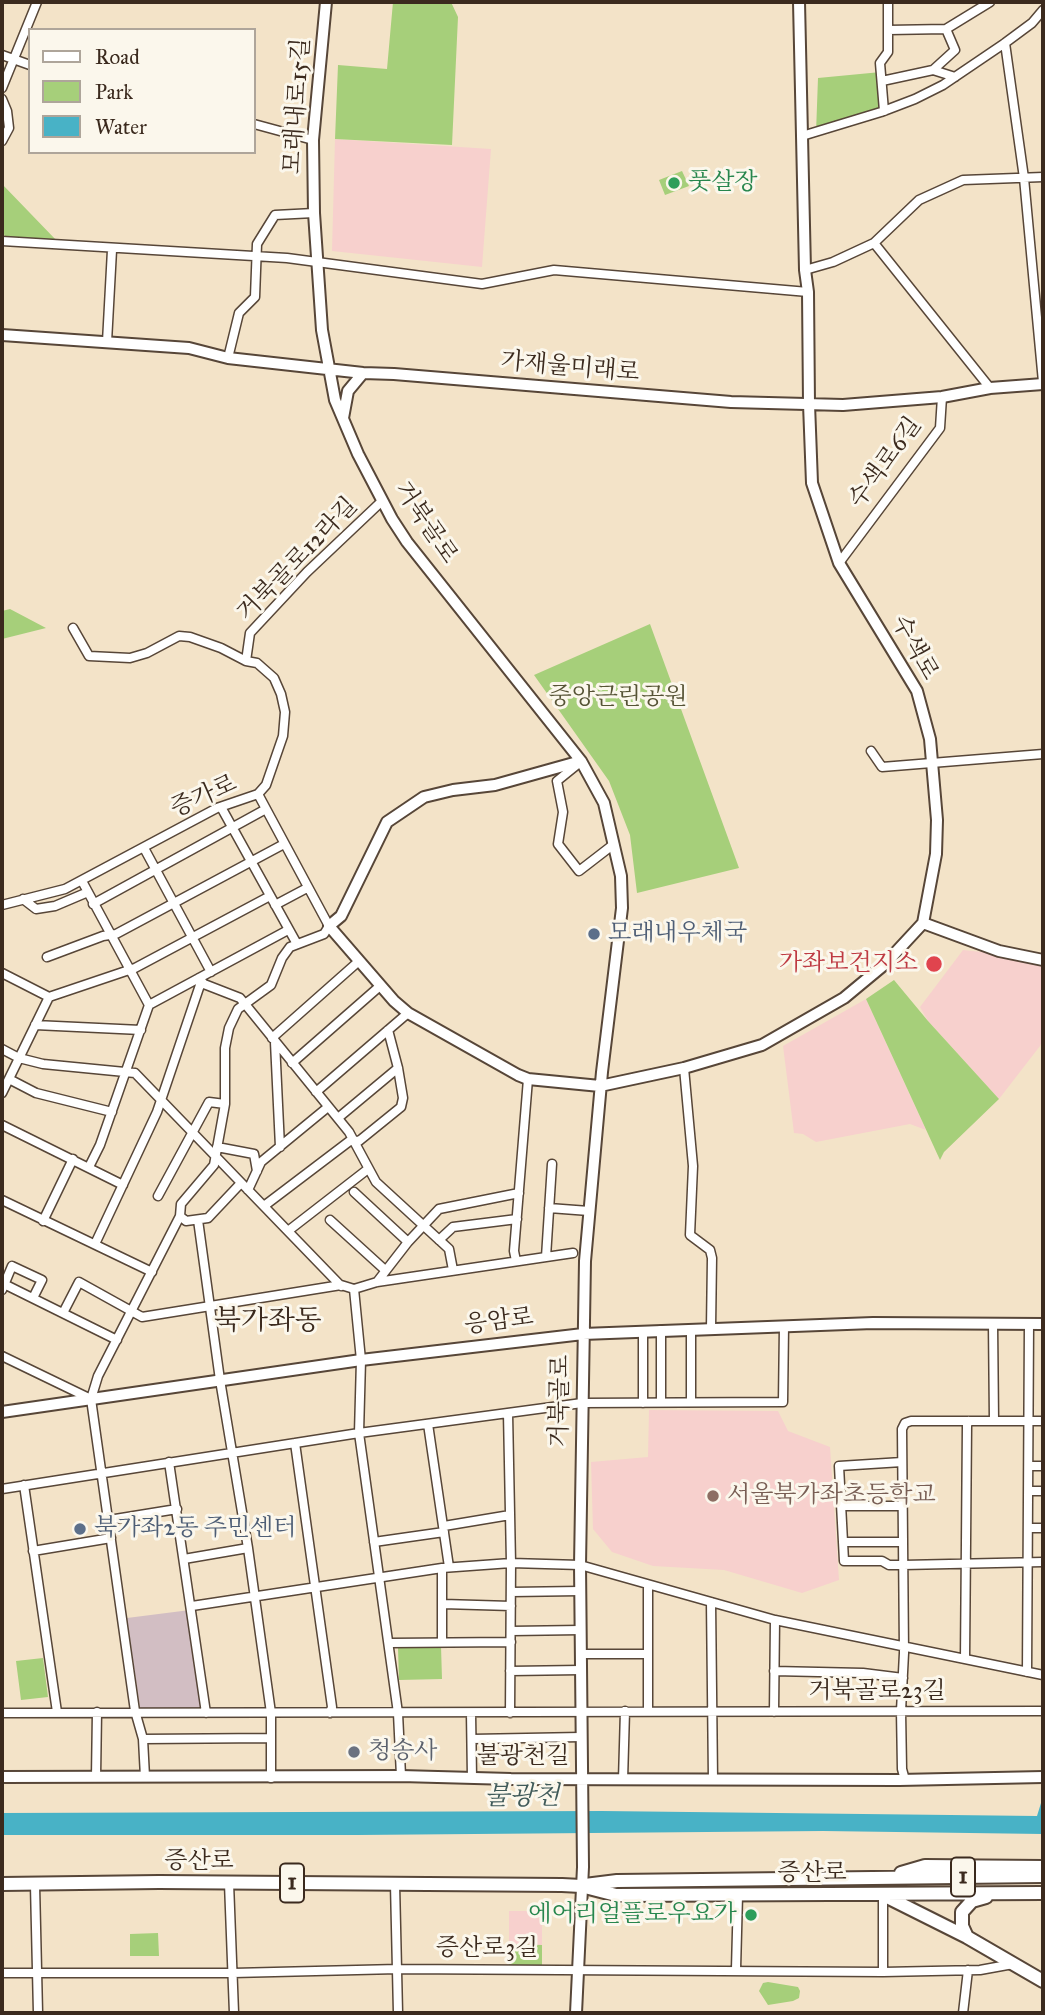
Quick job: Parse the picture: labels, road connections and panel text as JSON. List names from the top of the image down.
{
  "streets": {
    "main road": ["증산로", "1"],
    "street": [
      "모래내로15길",
      "가재울미래로",
      "수색로6길",
      "거북골로",
      "거북골로12라길",
      "수색로",
      "증가로",
      "응암로",
      "거북골로23길",
      "불광천길",
      "증산로3길"
    ]
  },
  "crossings": [
    ["모래내로15길", "가재울미래로"],
    ["모래내로15길", "거북골로"],
    ["가재울미래로", "수색로6길"],
    ["가재울미래로", "거북골로"],
    ["가재울미래로", "수색로"],
    ["수색로6길", "수색로"],
    ["거북골로", "거북골로12라길"],
    ["거북골로", "응암로"],
    ["거북골로", "거북골로23길"],
    ["거북골로", "불광천길"],
    ["거북골로", "증산로"],
    ["거북골로12라길", "증가로"]
  ],
  "districts": ["북가좌동"],
  "water": ["불광천"],
  "parks": ["중앙근린공원"],
  "places": [
    "풋살장",
    "모래내우체국",
    "가좌보건지소",
    "서울북가좌초등학교",
    "북가좌2동 주민센터",
    "청송사",
    "에어리얼플로우요가"
  ],
  "legend": ["Road", "Park", "Water"]
}
